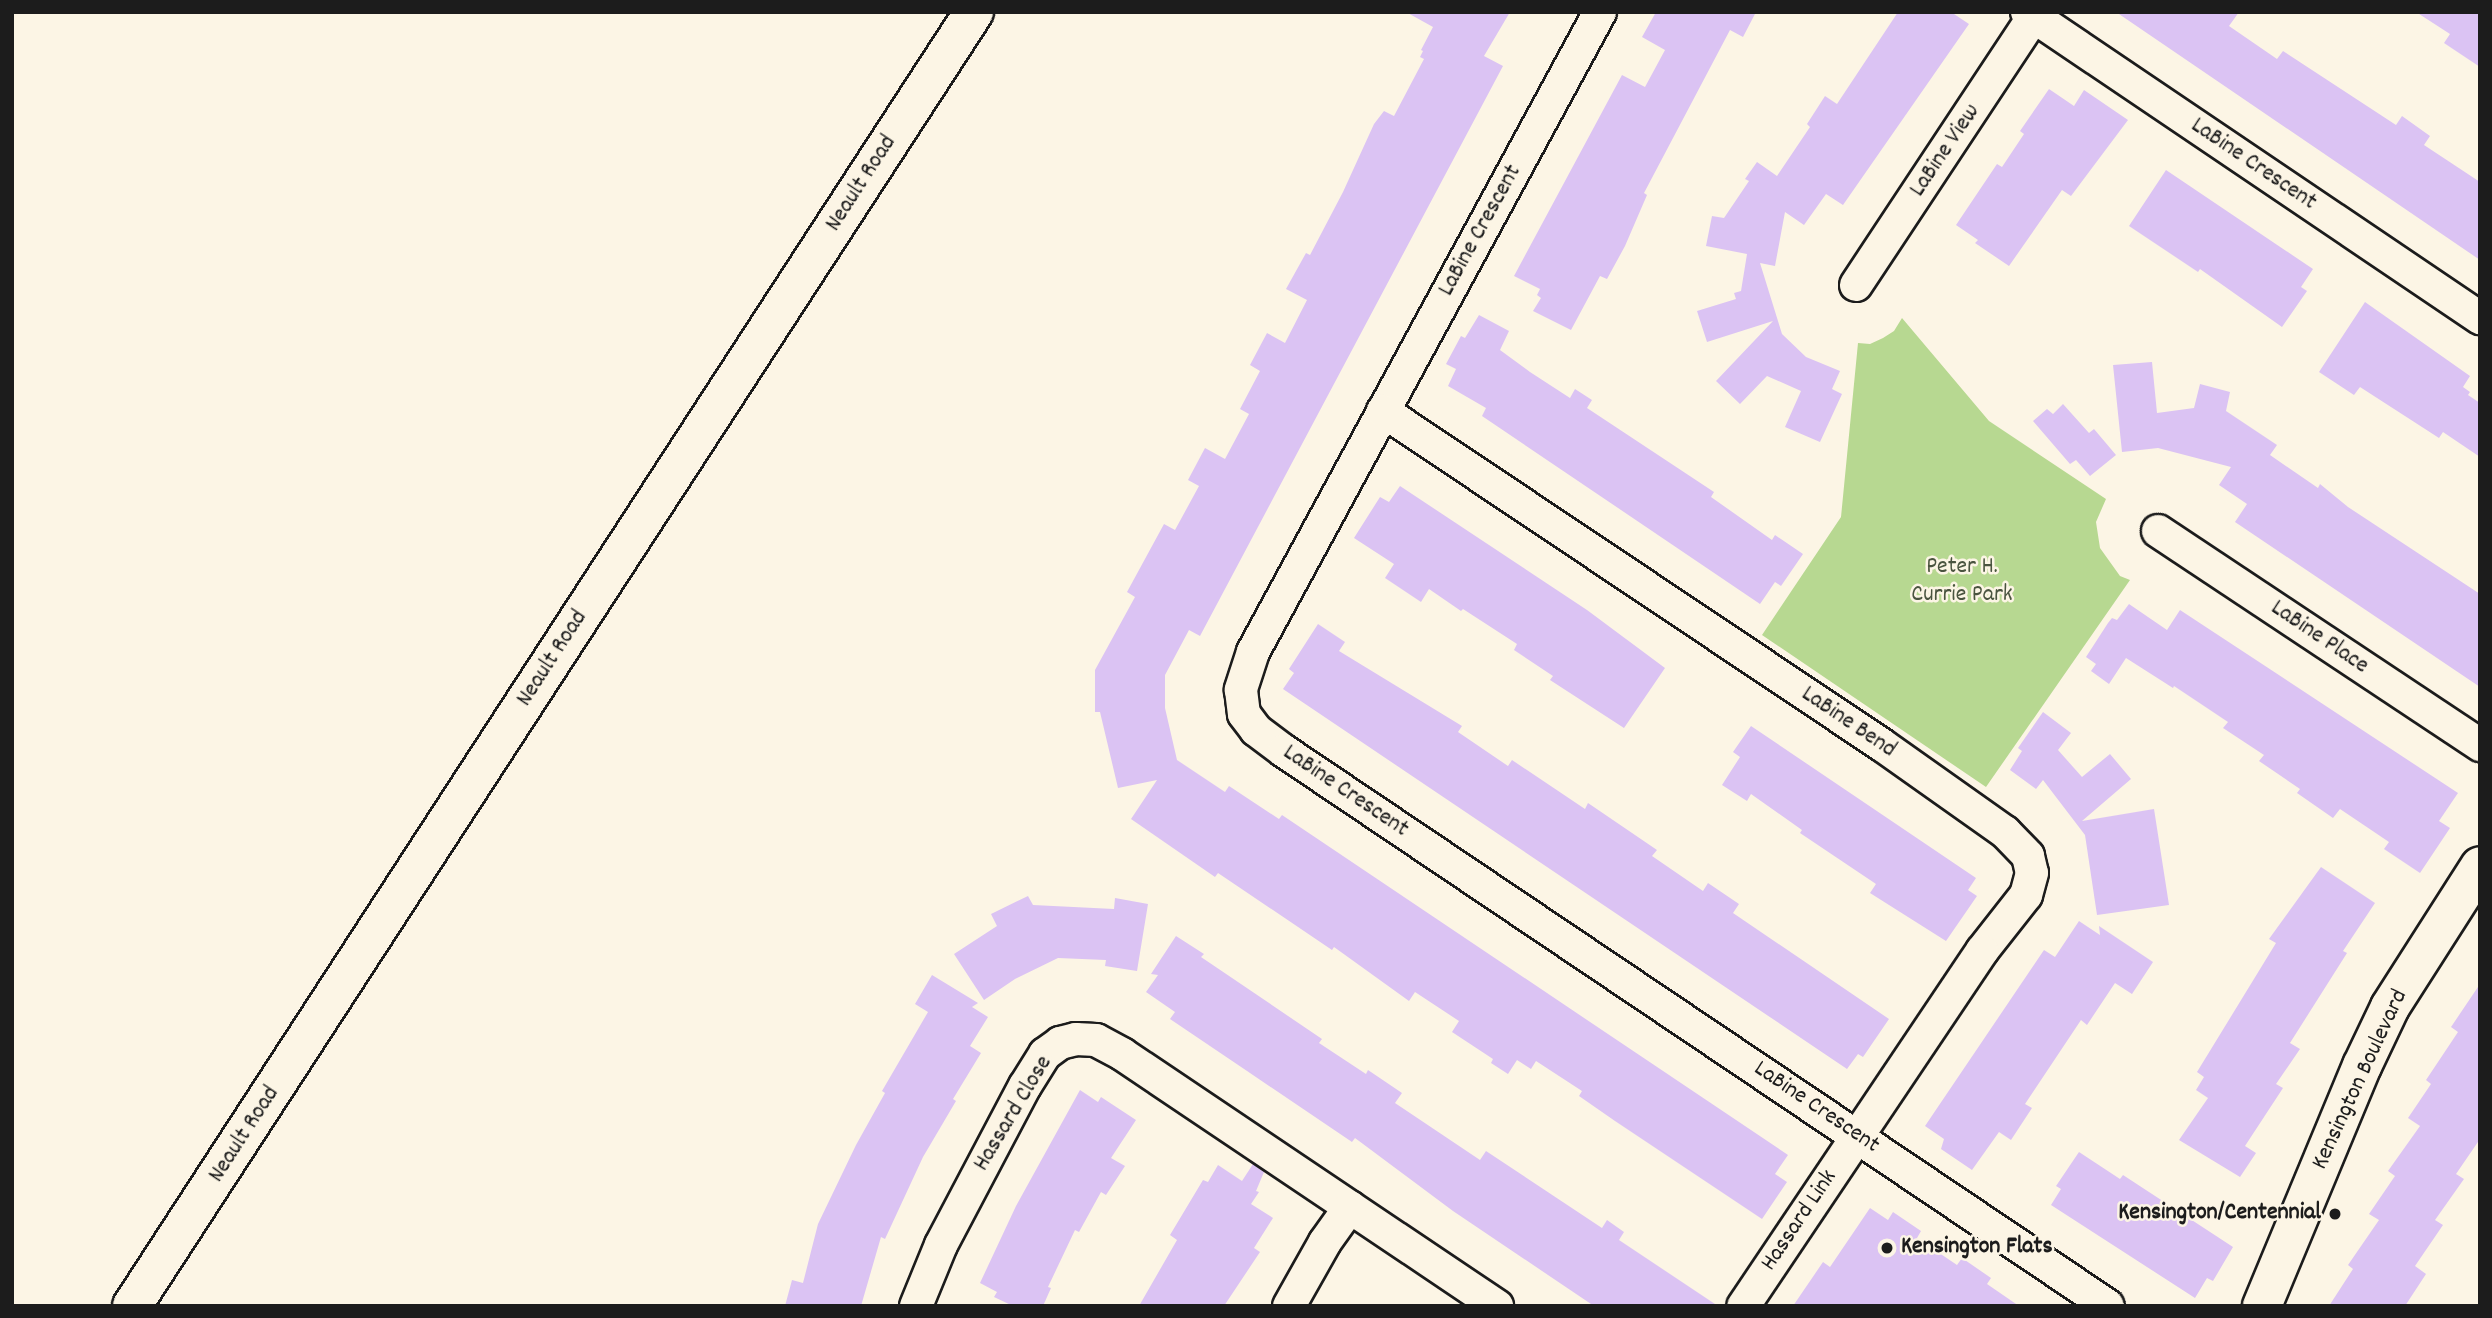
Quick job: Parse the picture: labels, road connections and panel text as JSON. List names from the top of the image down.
{
  "streets": {
    "main road": ["Neault Road", "Kensington Boulevard"],
    "street": [
      "LaBine View",
      "LaBine Crescent",
      "LaBine Place",
      "LaBine Bend",
      "Hassard Close",
      "Hassard Link"
    ]
  },
  "crossings": [
    ["LaBine View", "LaBine Crescent"],
    ["LaBine Crescent", "LaBine Bend"],
    ["LaBine Crescent", "Hassard Link"],
    ["LaBine Bend", "Hassard Link"]
  ],
  "parks": ["Peter H. Currie Park"],
  "places": ["Kensington/Centennial", "Kensington Flats"]
}
